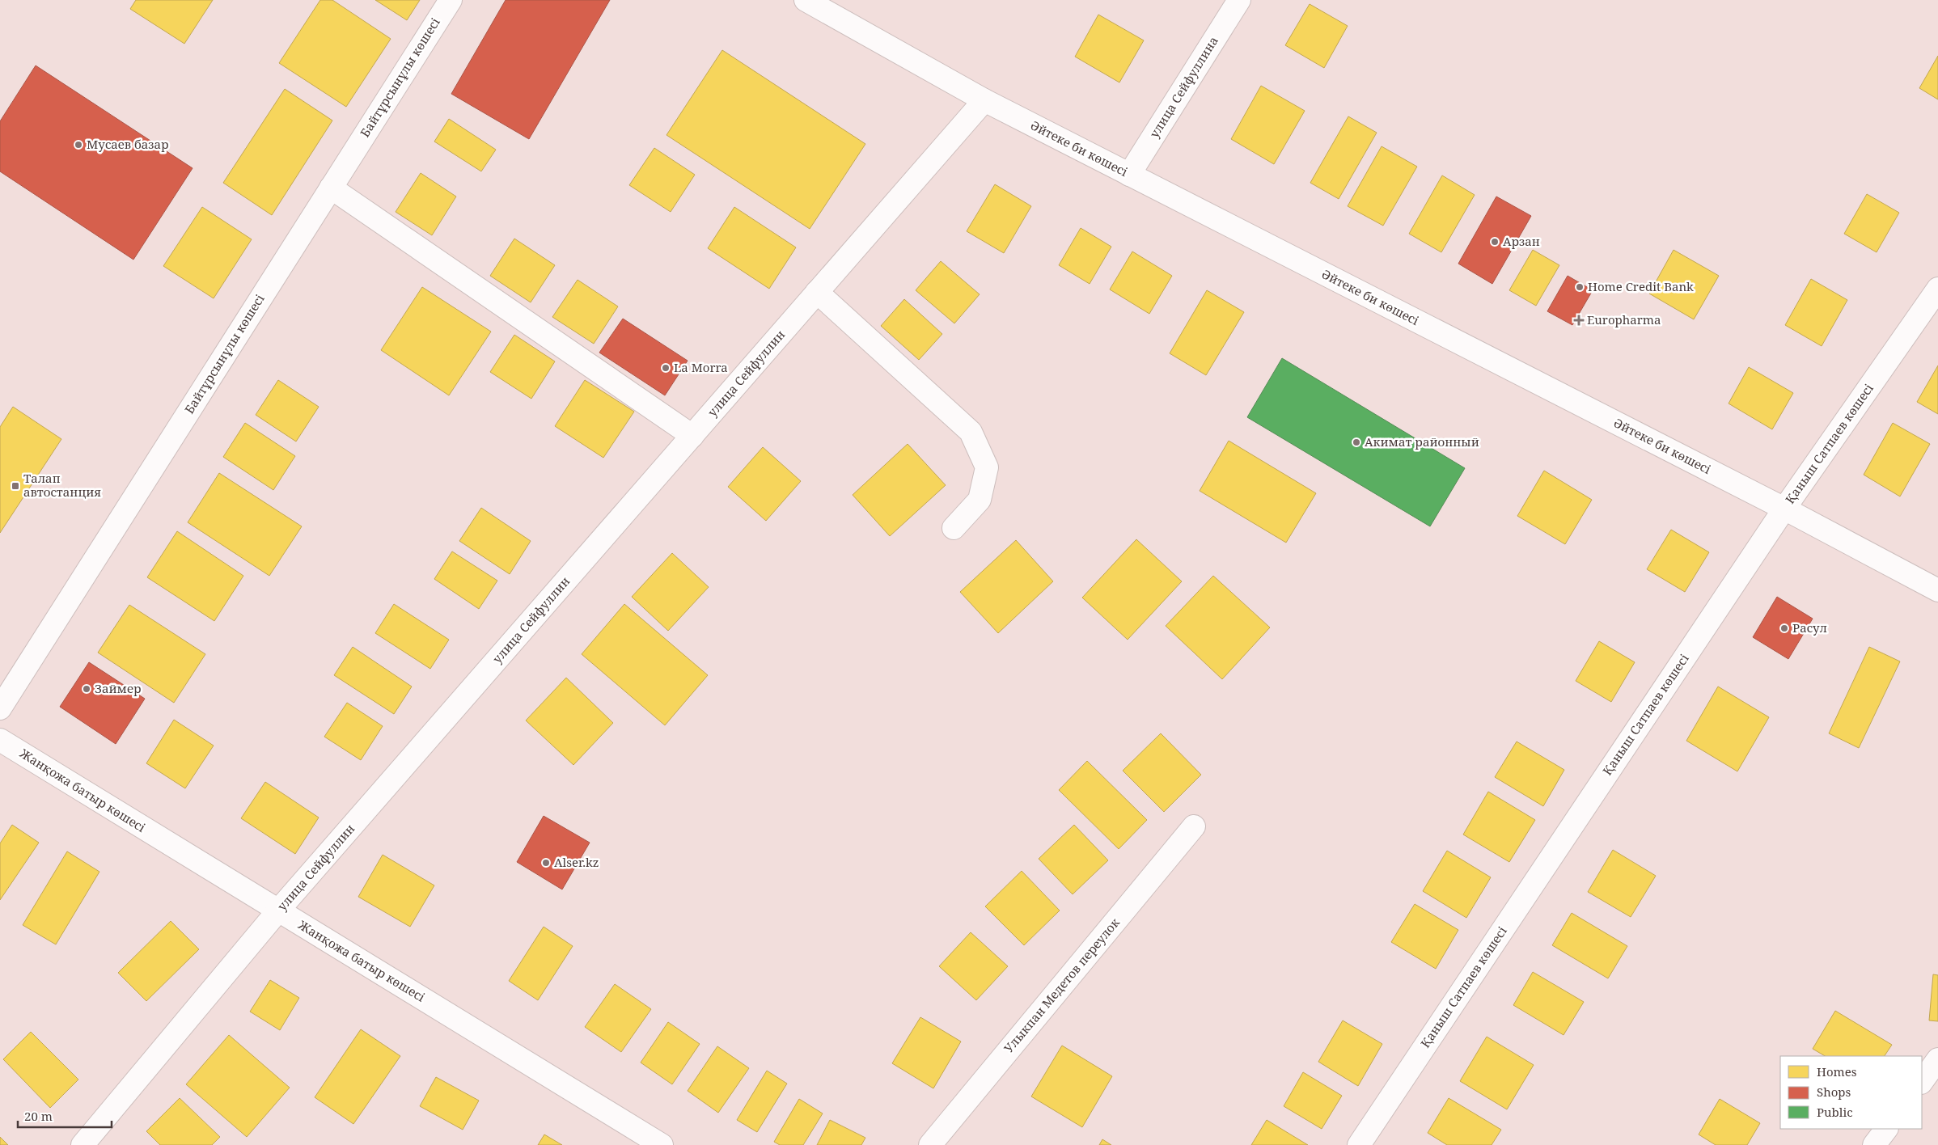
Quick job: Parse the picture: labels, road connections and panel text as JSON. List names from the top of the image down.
{
  "streets": {
    "street": [
      "Байтұрсынұлы көшесі",
      "улица Сейфуллина",
      "Әйтеке би көшесі",
      "улица Сейфуллин",
      "Қаныш Сатпаев көшесі",
      "Жанқожа батыр көшесі",
      "Улыкпан Медетов переулок"
    ]
  },
  "crossings": [
    ["улица Сейфуллина", "Әйтеке би көшесі"],
    ["Әйтеке би көшесі", "улица Сейфуллин"],
    ["Әйтеке би көшесі", "Қаныш Сатпаев көшесі"],
    ["улица Сейфуллин", "Жанқожа батыр көшесі"]
  ],
  "places": {
    "other": [
      "Мусаев базар",
      "Арзан",
      "Home Credit Bank",
      "La Morra",
      "Акимат районный",
      "Расул",
      "Займер",
      "Alser.kz"
    ],
    "health": ["Europharma"],
    "transit": ["Талап автостанция"]
  },
  "legend": ["Homes", "Shops", "Public"],
  "scale_bar": "20 m"
}
